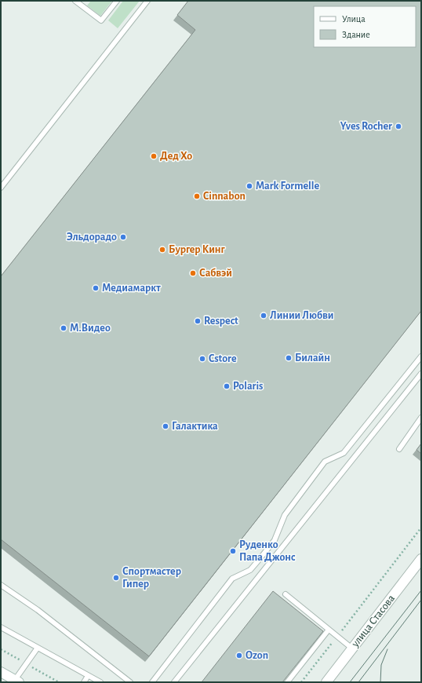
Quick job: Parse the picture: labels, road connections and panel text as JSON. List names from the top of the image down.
{
  "streets": {
    "street": ["улица Стасова"]
  },
  "places": [
    "Yves Rocher",
    "Дед Хо",
    "Mark Formelle",
    "Cinnabon",
    "Эльдорадо",
    "Бургер Кинг",
    "Сабвэй",
    "Медиамаркт",
    "Линии Любви",
    "Respect",
    "М.Видео",
    "Билайн",
    "Cstore",
    "Polaris",
    "Галактика",
    "Руденко Папа Джонс",
    "Спортмастер Гипер",
    "Ozon"
  ],
  "legend": ["Улица", "Здание"]
}
